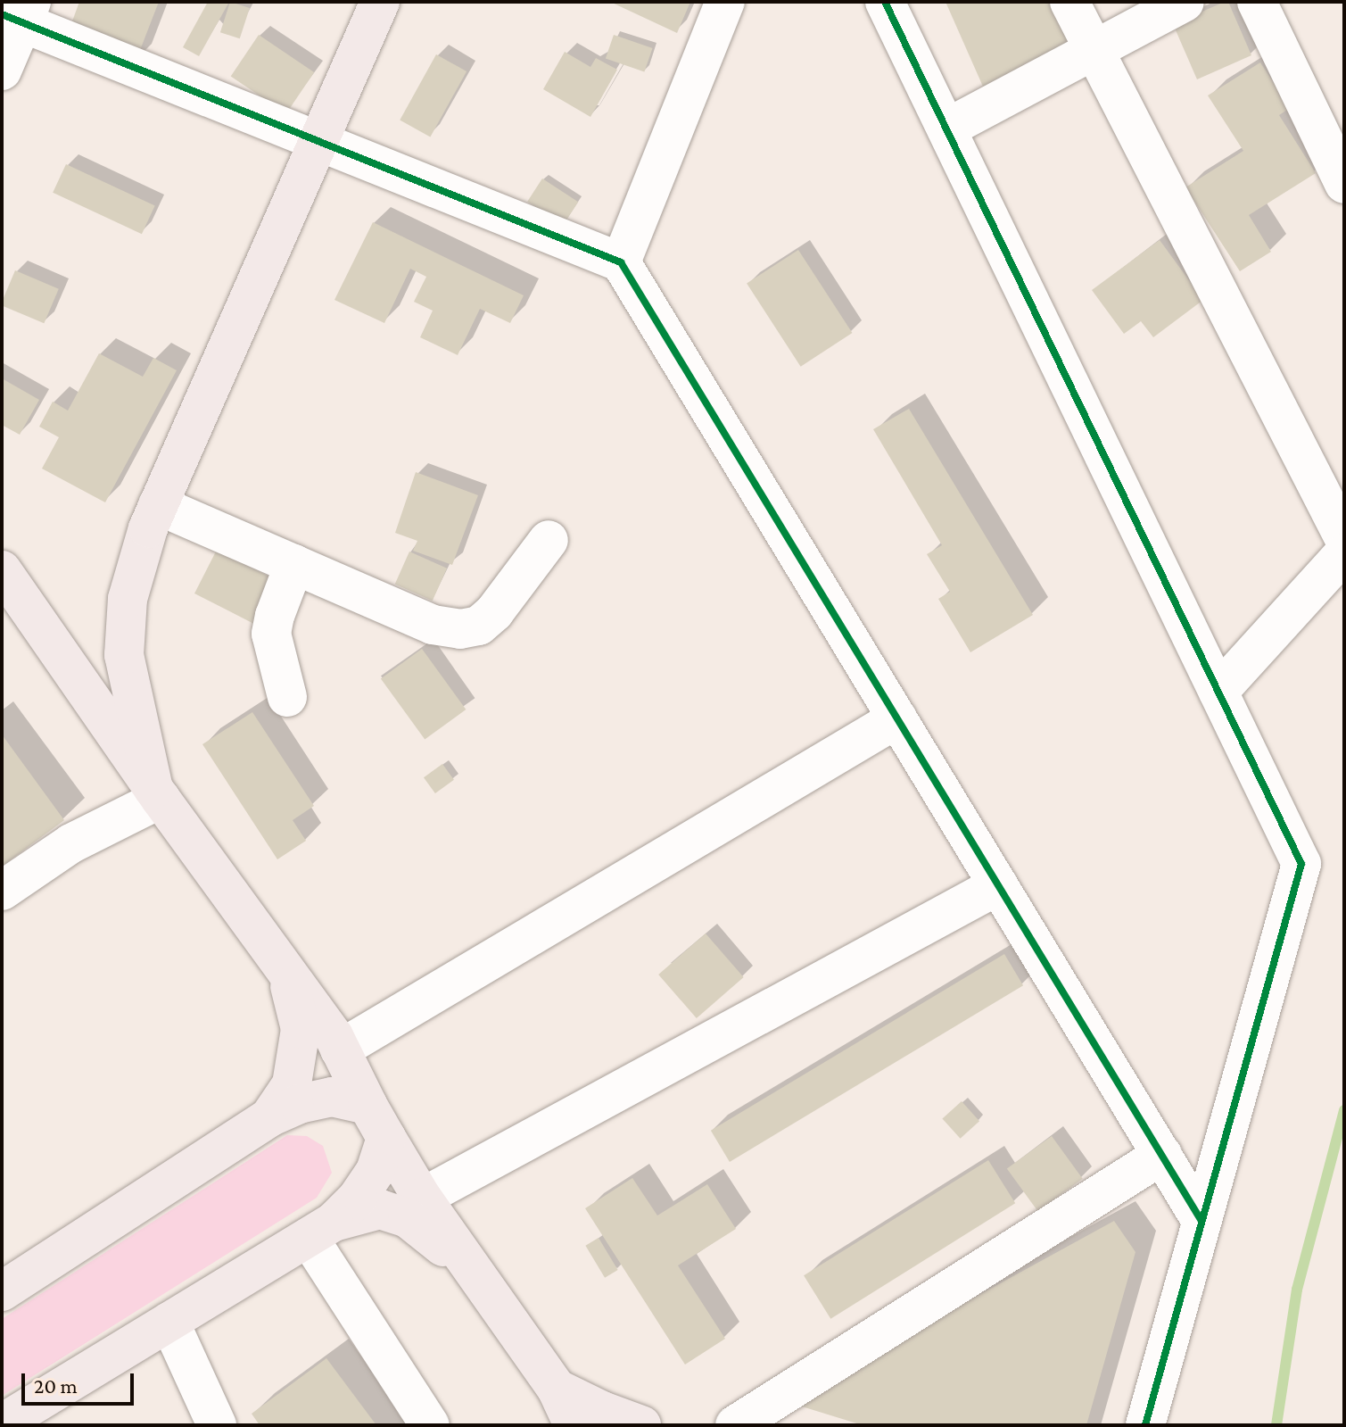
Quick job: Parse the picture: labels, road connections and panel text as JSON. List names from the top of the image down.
{
  "scale_bar": "20 m"
}
